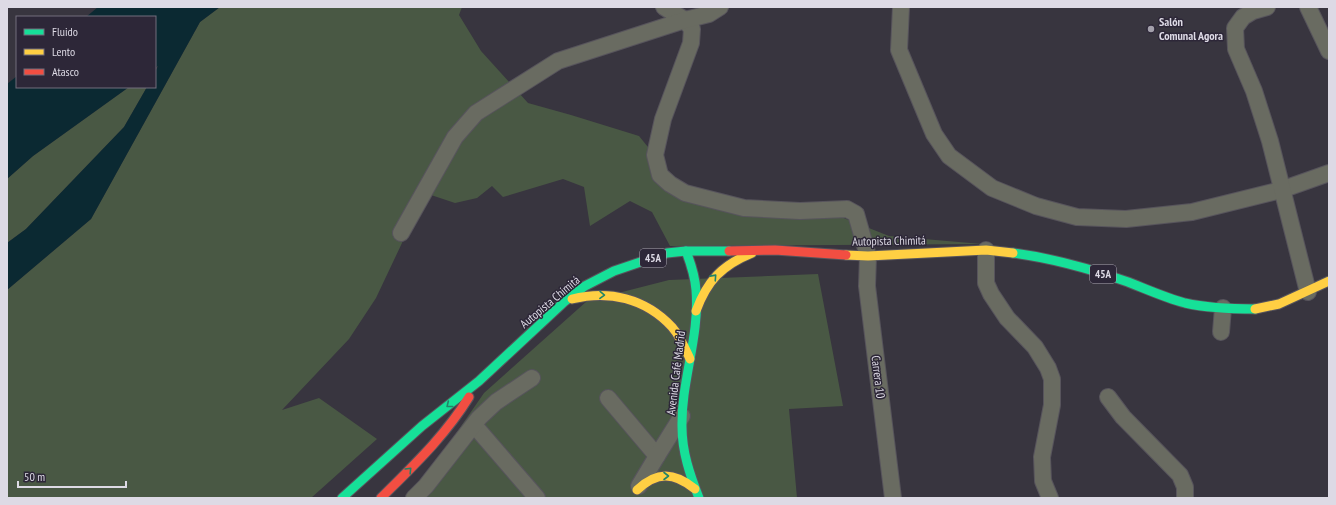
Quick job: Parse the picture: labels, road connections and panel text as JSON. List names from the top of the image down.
{
  "streets": {
    "main road": ["Autopista Chimitá", "45A", "Avenida Café Madrid"],
    "street": ["Carrera 10"]
  },
  "crossings": [
    ["Autopista Chimitá", "Avenida Café Madrid"],
    ["Autopista Chimitá", "Carrera 10"]
  ],
  "places": ["Salón Comunal Agora"],
  "legend": ["Fluido", "Lento", "Atasco"],
  "scale_bar": "50 m"
}
